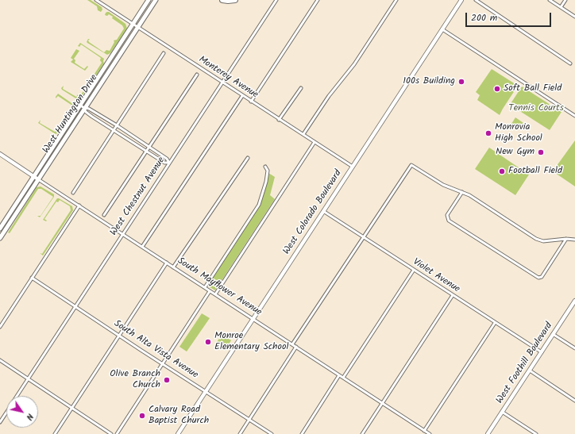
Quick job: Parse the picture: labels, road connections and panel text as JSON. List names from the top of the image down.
{
  "streets": {
    "main road": ["West Huntington Drive"],
    "street": [
      "Monterey Avenue",
      "West Chestnut Avenue",
      "West Colorado Boulevard",
      "Violet Avenue",
      "South Mayflower Avenue",
      "South Alta Vista Avenue",
      "West Foothill Boulevard"
    ]
  },
  "crossings": [
    ["Monterey Avenue", "West Huntington Drive"],
    ["Monterey Avenue", "West Chestnut Avenue"],
    ["Monterey Avenue", "West Colorado Boulevard"],
    ["West Huntington Drive", "South Mayflower Avenue"],
    ["West Chestnut Avenue", "South Mayflower Avenue"],
    ["West Chestnut Avenue", "South Alta Vista Avenue"],
    ["West Colorado Boulevard", "Violet Avenue"],
    ["West Colorado Boulevard", "South Mayflower Avenue"],
    ["West Colorado Boulevard", "South Alta Vista Avenue"],
    ["Violet Avenue", "West Foothill Boulevard"]
  ],
  "parks": ["Tennis Courts"],
  "places": [
    "100s Building",
    "Soft Ball Field",
    "Monrovia High School",
    "New Gym",
    "Football Field",
    "Monroe Elementary School",
    "Olive Branch Church",
    "Calvary Road Baptist Church"
  ],
  "scale_bar": "200 m",
  "north": "bottom right"
}
